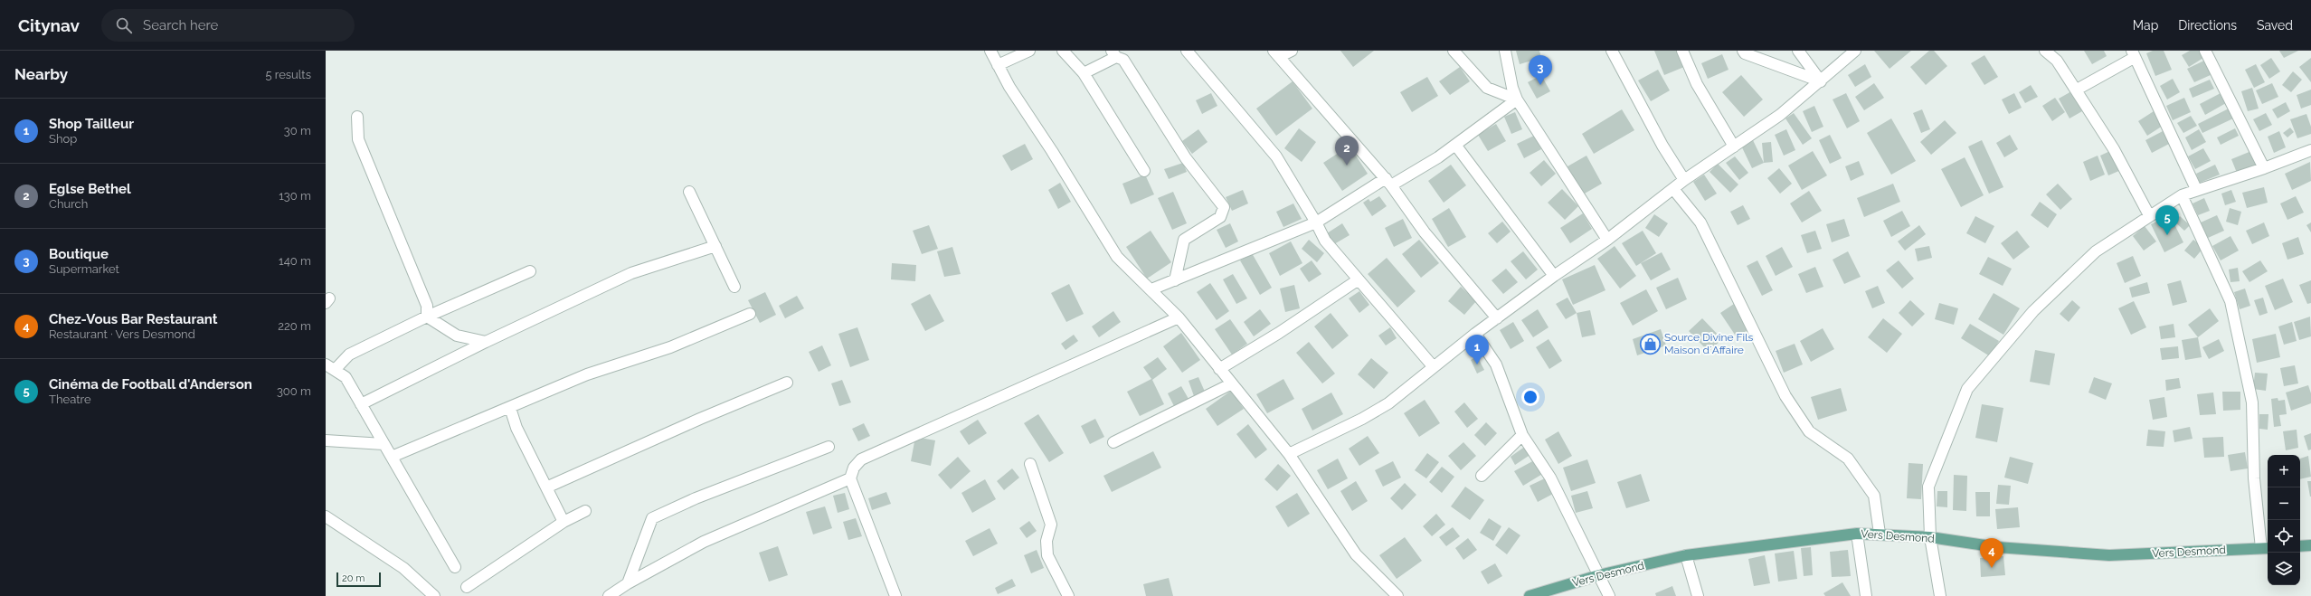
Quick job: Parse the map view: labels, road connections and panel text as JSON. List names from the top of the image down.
{
  "streets": {
    "main road": ["Vers Desmond"]
  },
  "places": {
    "shop": ["Source Divine Fils Maison d´Affaire"]
  },
  "scale_bar": "20 m",
  "page": {
    "header": "Citynav",
    "search": "Search here",
    "nav": ["Map", "Directions", "Saved"],
    "heading": ["Nearby", "5 results"],
    "pins": [
      "3",
      "2",
      "5",
      "1",
      "4"
    ],
    "list": [
      {
        "mark": "1",
        "name": "Shop Tailleur",
        "note": "Shop",
        "value": "30 m"
      },
      {
        "mark": "2",
        "name": "Eglse Bethel",
        "note": "Church",
        "value": "130 m"
      },
      {
        "mark": "3",
        "name": "Boutique",
        "note": "Supermarket",
        "value": "140 m"
      },
      {
        "mark": "4",
        "name": "Chez-Vous Bar Restaurant",
        "note": "Restaurant · Vers Desmond",
        "value": "220 m"
      },
      {
        "mark": "5",
        "name": "Cinéma de Football d'Anderson",
        "note": "Theatre",
        "value": "300 m"
      }
    ],
    "map_buttons": ["+", "−"],
    "scale": "20 m"
  }
}
